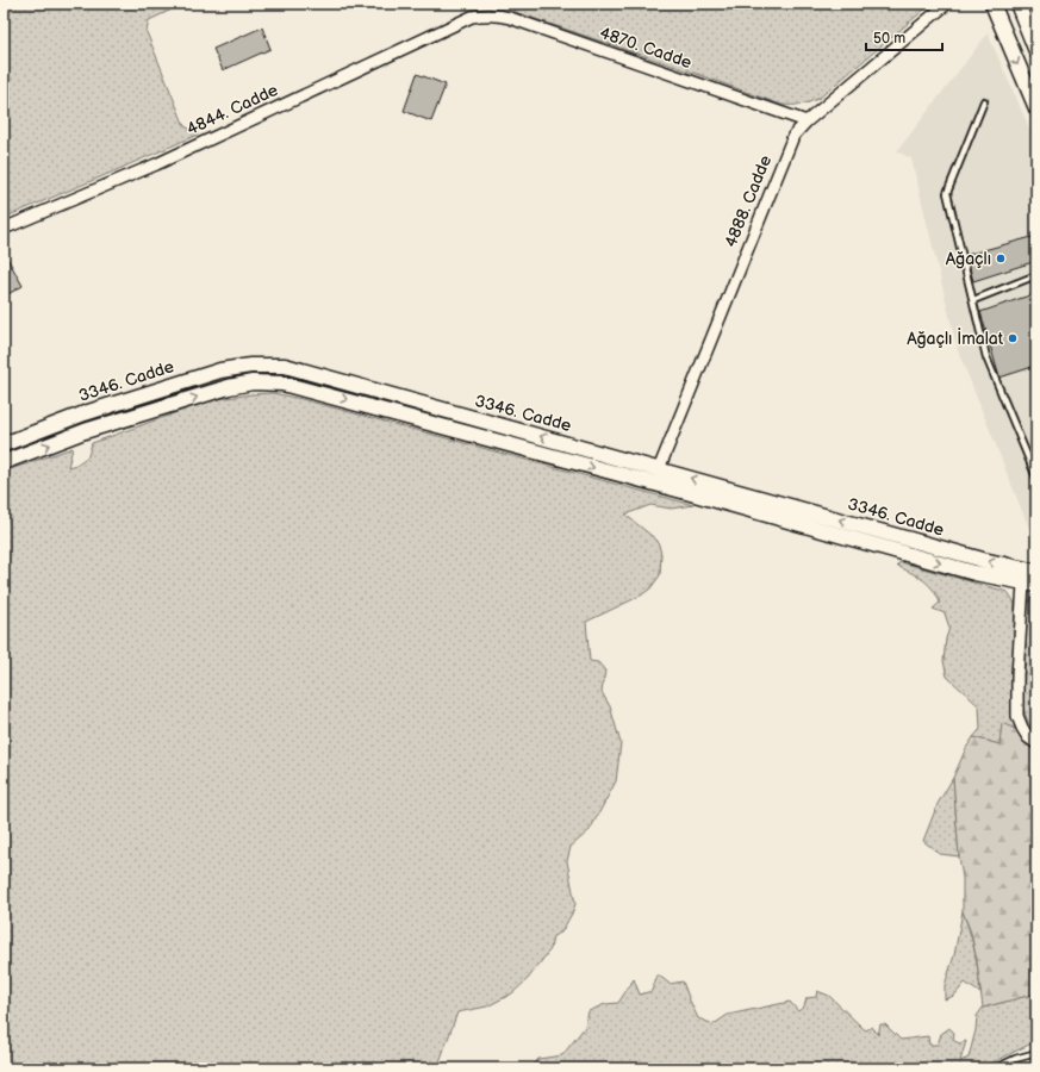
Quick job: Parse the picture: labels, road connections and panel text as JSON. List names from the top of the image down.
{
  "streets": {
    "street": [
      "4870. Cadde",
      "4844. Cadde",
      "4888. Cadde",
      "3346. Cadde"
    ]
  },
  "crossings": [
    ["4870. Cadde", "4844. Cadde"],
    ["4870. Cadde", "4888. Cadde"],
    ["4888. Cadde", "3346. Cadde"]
  ],
  "places": ["Ağaçlı", "Ağaçlı İmalat"],
  "scale_bar": "50 m"
}
